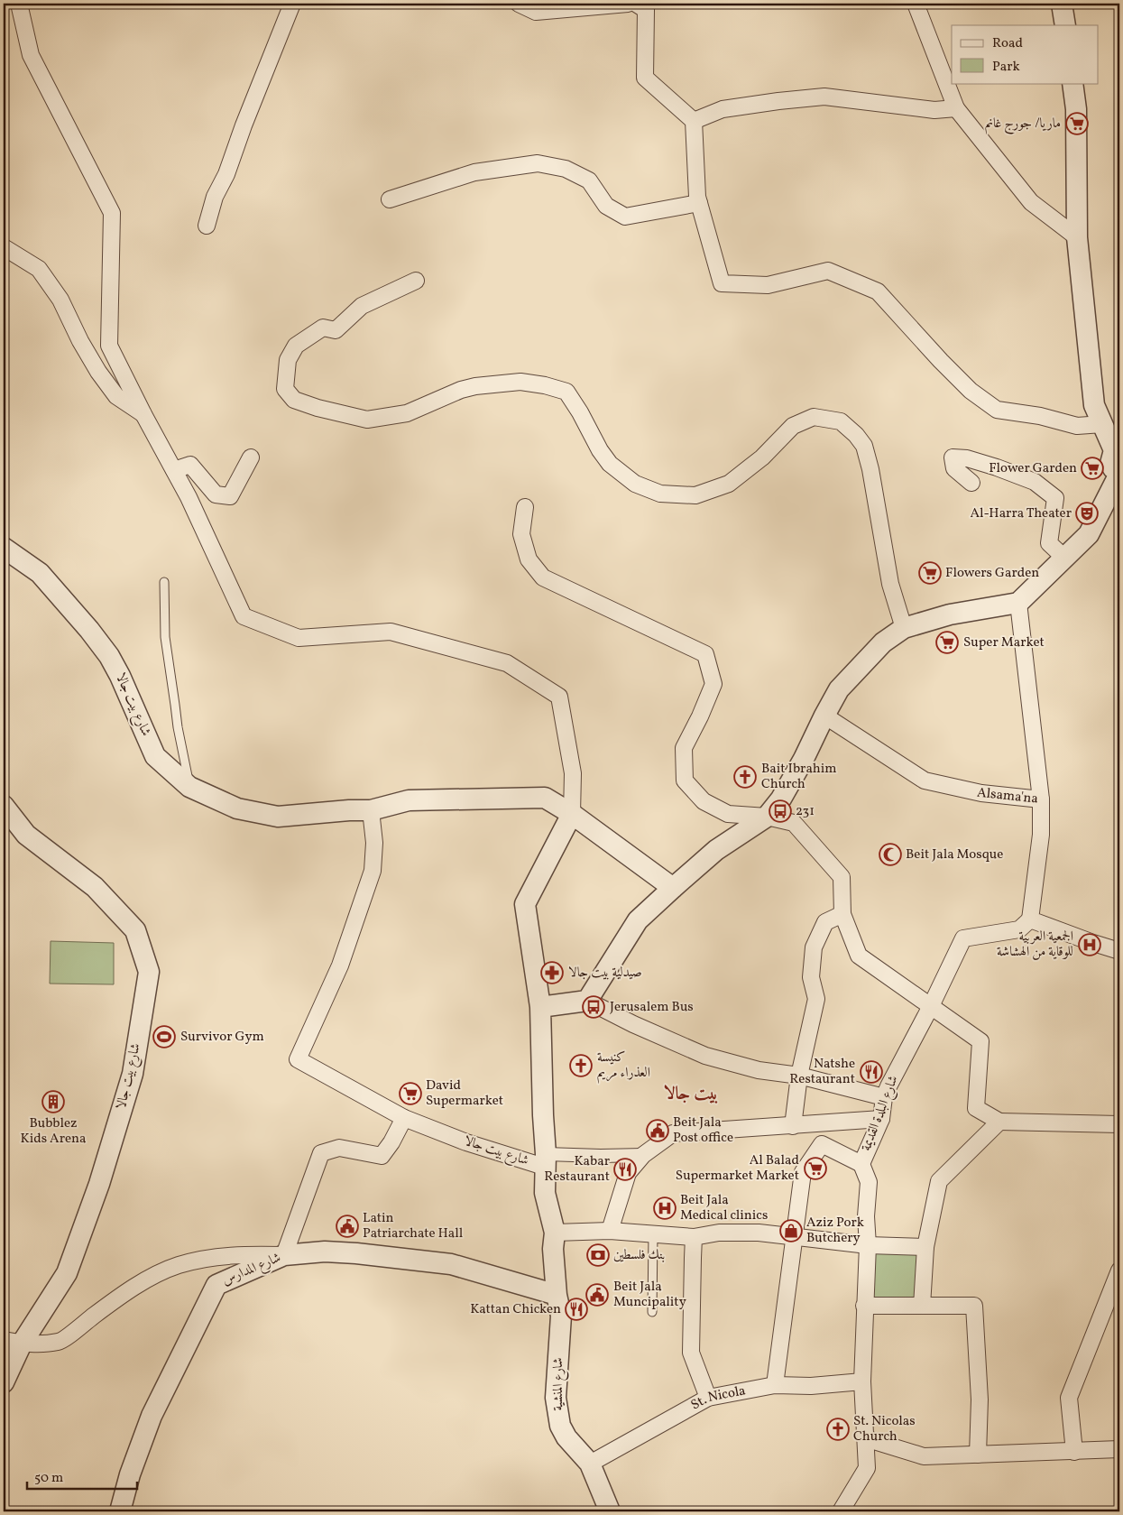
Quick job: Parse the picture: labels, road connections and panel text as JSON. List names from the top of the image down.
{
  "streets": {
    "street": [
      "شارع بيت جالا",
      "Alsama'na",
      "شارع البلدة القديمة",
      "شارع المدارس",
      "شارع المنشية",
      "St. Nicola"
    ]
  },
  "crossings": [
    ["شارع بيت جالا", "شارع المنشية"],
    ["شارع البلدة القديمة", "St. Nicola"],
    ["شارع المدارس", "شارع المنشية"],
    ["شارع المنشية", "St. Nicola"]
  ],
  "districts": ["بيت جالا"],
  "places": {
    "supermarket": [
      "ماريا/ جورج غانم",
      "Flower Garden",
      "Flowers Garden",
      "Super Market",
      "David Supermarket",
      "Al Balad Supermarket Market"
    ],
    "theatre": ["Al-Harra Theater"],
    "church": ["Bait Ibrahim Church", "كنيسة العذراء مريم", "St. Nicolas Church"],
    "bus stop": ["231", "Jerusalem Bus"],
    "mosque": ["Beit Jala Mosque"],
    "hospital": ["الجمعية العربية للوقاية من الهشاشة", "Beit Jala Medical clinics"],
    "pharmacy": ["صيدلية بيت جالا"],
    "sports": ["Survivor Gym"],
    "restaurant": ["Natshe Restaurant", "Kabar Restaurant", "Kattan Chicken"],
    "building": ["Bubblez Kids Arena"],
    "public building": ["Beit Jala Post office", "Latin Patriarchate Hall", "Beit Jala Muncipality"],
    "shop": ["Aziz Pork Butchery"],
    "bank": ["بنك فلسطين"]
  },
  "legend": ["Road", "Park"],
  "scale_bar": "50 m"
}
